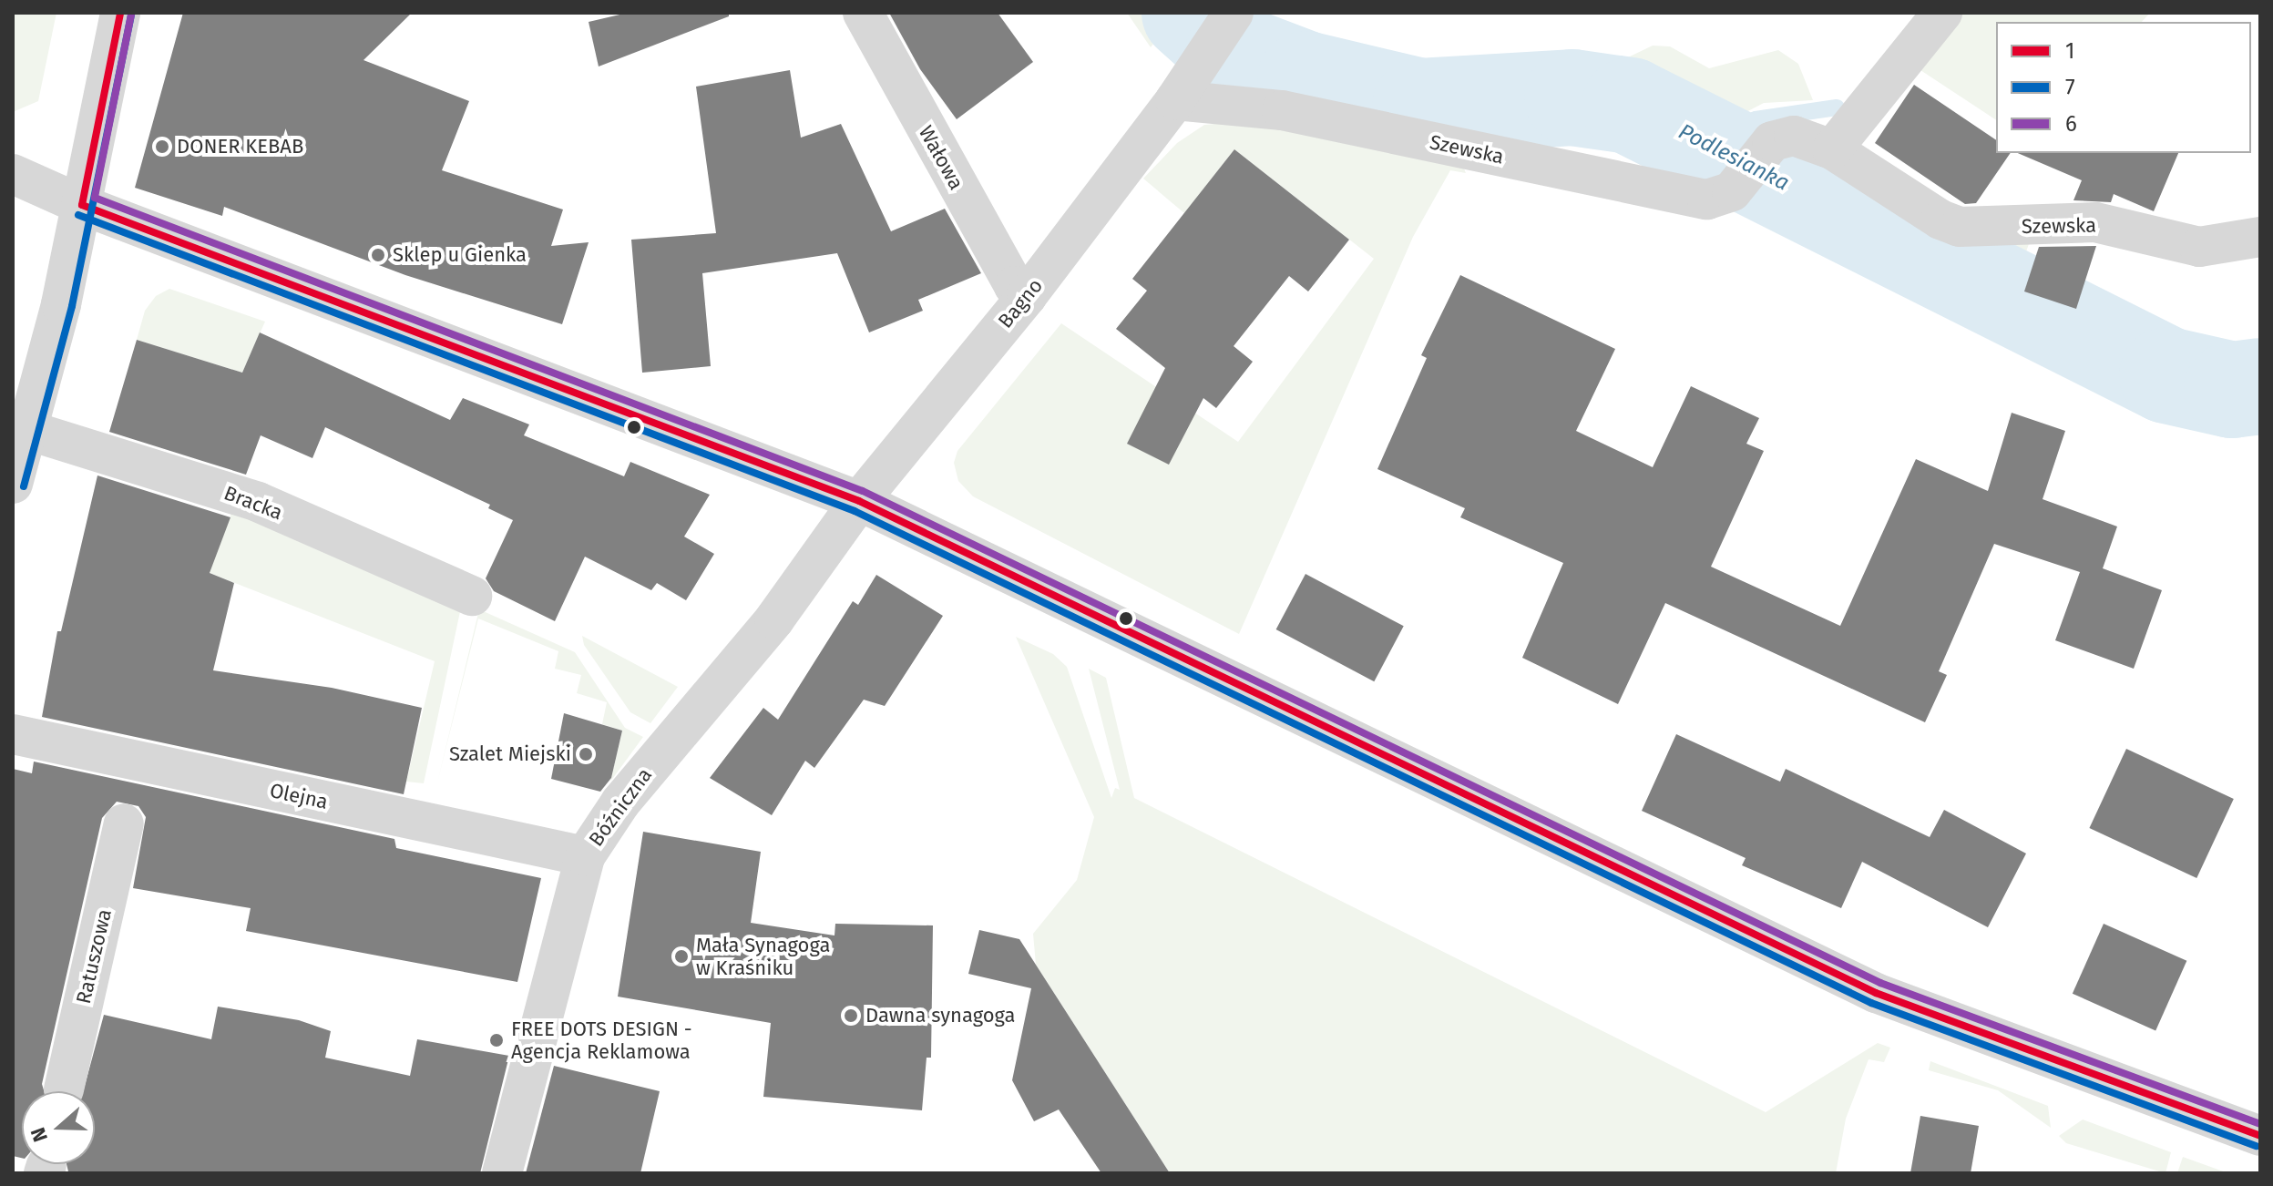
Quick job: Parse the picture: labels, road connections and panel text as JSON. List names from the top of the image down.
{
  "streets": {
    "street": [
      "Szewska",
      "Wałowa",
      "Bagno",
      "Bracka",
      "Olejna",
      "Bóźniczna",
      "Ratuszowa"
    ]
  },
  "crossings": [
    ["Szewska", "Bagno"],
    ["Wałowa", "Bagno"],
    ["Bagno", "Bóźniczna"],
    ["Olejna", "Bóźniczna"]
  ],
  "water": ["Podlesianka"],
  "places": [
    "DONER KEBAB",
    "Sklep u Gienka",
    "Szalet Miejski",
    "Mała Synagoga w Kraśniku",
    "Dawna synagoga",
    "FREE DOTS DESIGN - Agencja Reklamowa"
  ],
  "lines": ["transit line 1", "transit line 7", "transit line 6"],
  "legend": ["1", "7", "6"],
  "north": "left"
}
